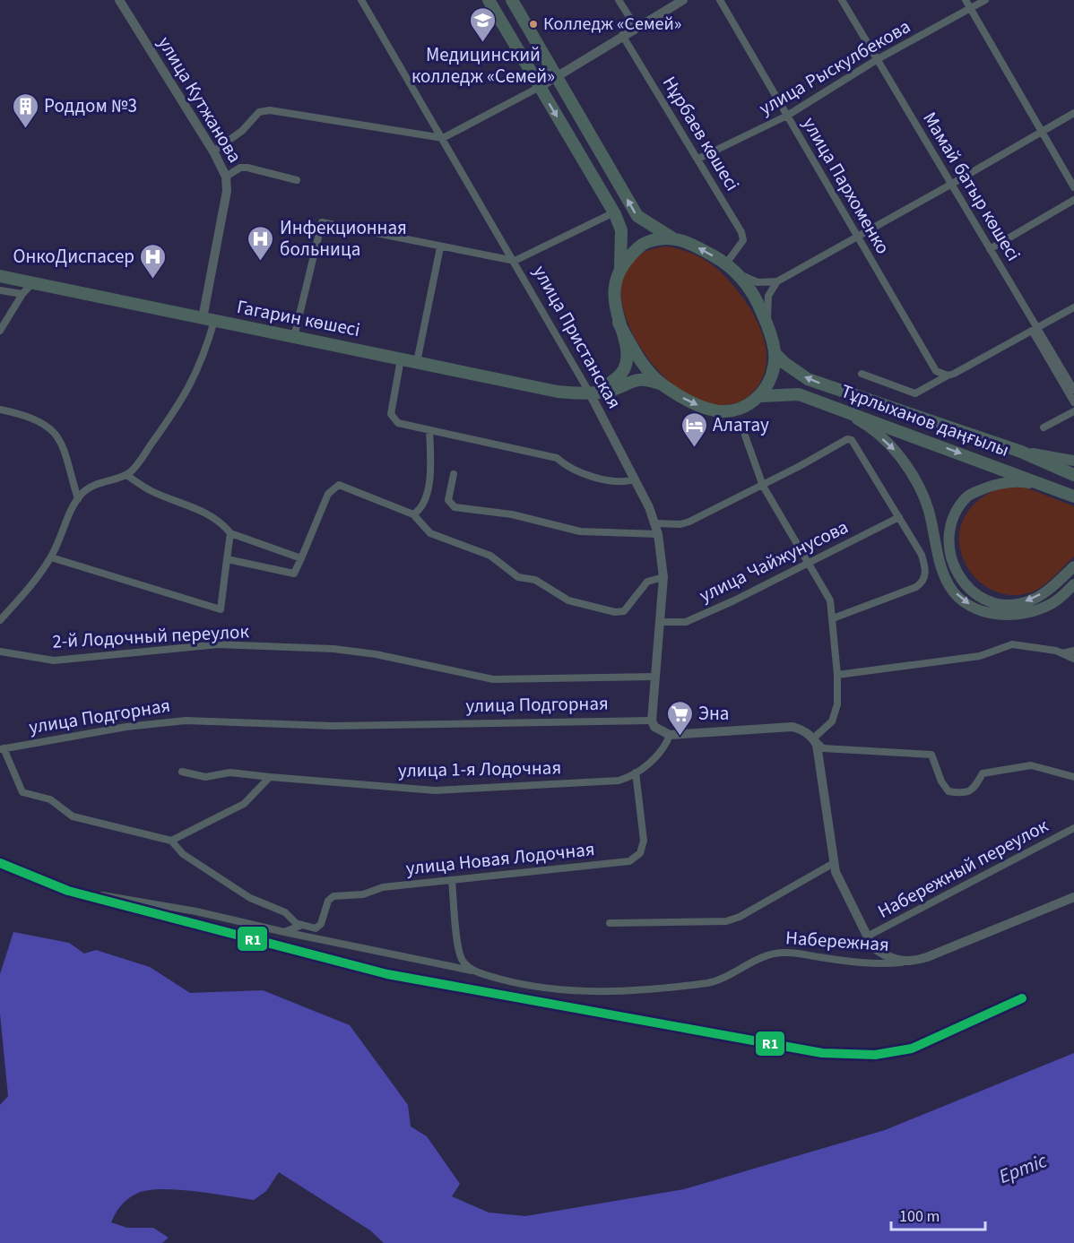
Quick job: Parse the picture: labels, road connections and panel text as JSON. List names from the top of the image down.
{
  "streets": {
    "highway": ["Гагарин көшесі", "Тұрлыханов даңғылы"],
    "street": [
      "улица Рыскулбекова",
      "улица Кутжанова",
      "Нұрбаев көшесі",
      "улица Пархоменко",
      "Мамай батыр көшесі",
      "улица Пристанская",
      "улица Чайжунусова",
      "2-й Лодочный переулок",
      "улица Подгорная",
      "улица 1-я Лодочная",
      "улица Новая Лодочная",
      "Набережный переулок",
      "Набережная"
    ]
  },
  "crossings": [
    ["улица Рыскулбекова", "Нұрбаев көшесі"],
    ["улица Рыскулбекова", "улица Пархоменко"],
    ["улица Рыскулбекова", "Мамай батыр көшесі"],
    ["улица Кутжанова", "Гагарин көшесі"],
    ["Нұрбаев көшесі", "Гагарин көшесі"],
    ["Нұрбаев көшесі", "Тұрлыханов даңғылы"],
    ["Гагарин көшесі", "улица Пристанская"],
    ["Гагарин көшесі", "Тұрлыханов даңғылы"],
    ["улица Пристанская", "улица Чайжунусова"],
    ["улица Пристанская", "2-й Лодочный переулок"],
    ["улица Пристанская", "улица Подгорная"],
    ["улица 1-я Лодочная", "улица Новая Лодочная"]
  ],
  "water": ["Ертіс"],
  "places": {
    "other": ["Колледж «Семей»"],
    "school or university": ["Медицинский колледж «Семей»"],
    "building": ["Роддом №3"],
    "hospital": ["Инфекционная больница", "ОнкоДиспасер"],
    "hotel": ["Алатау"],
    "supermarket": ["Эна"]
  },
  "lines": ["transit line R1"],
  "scale_bar": "100 m"
}
